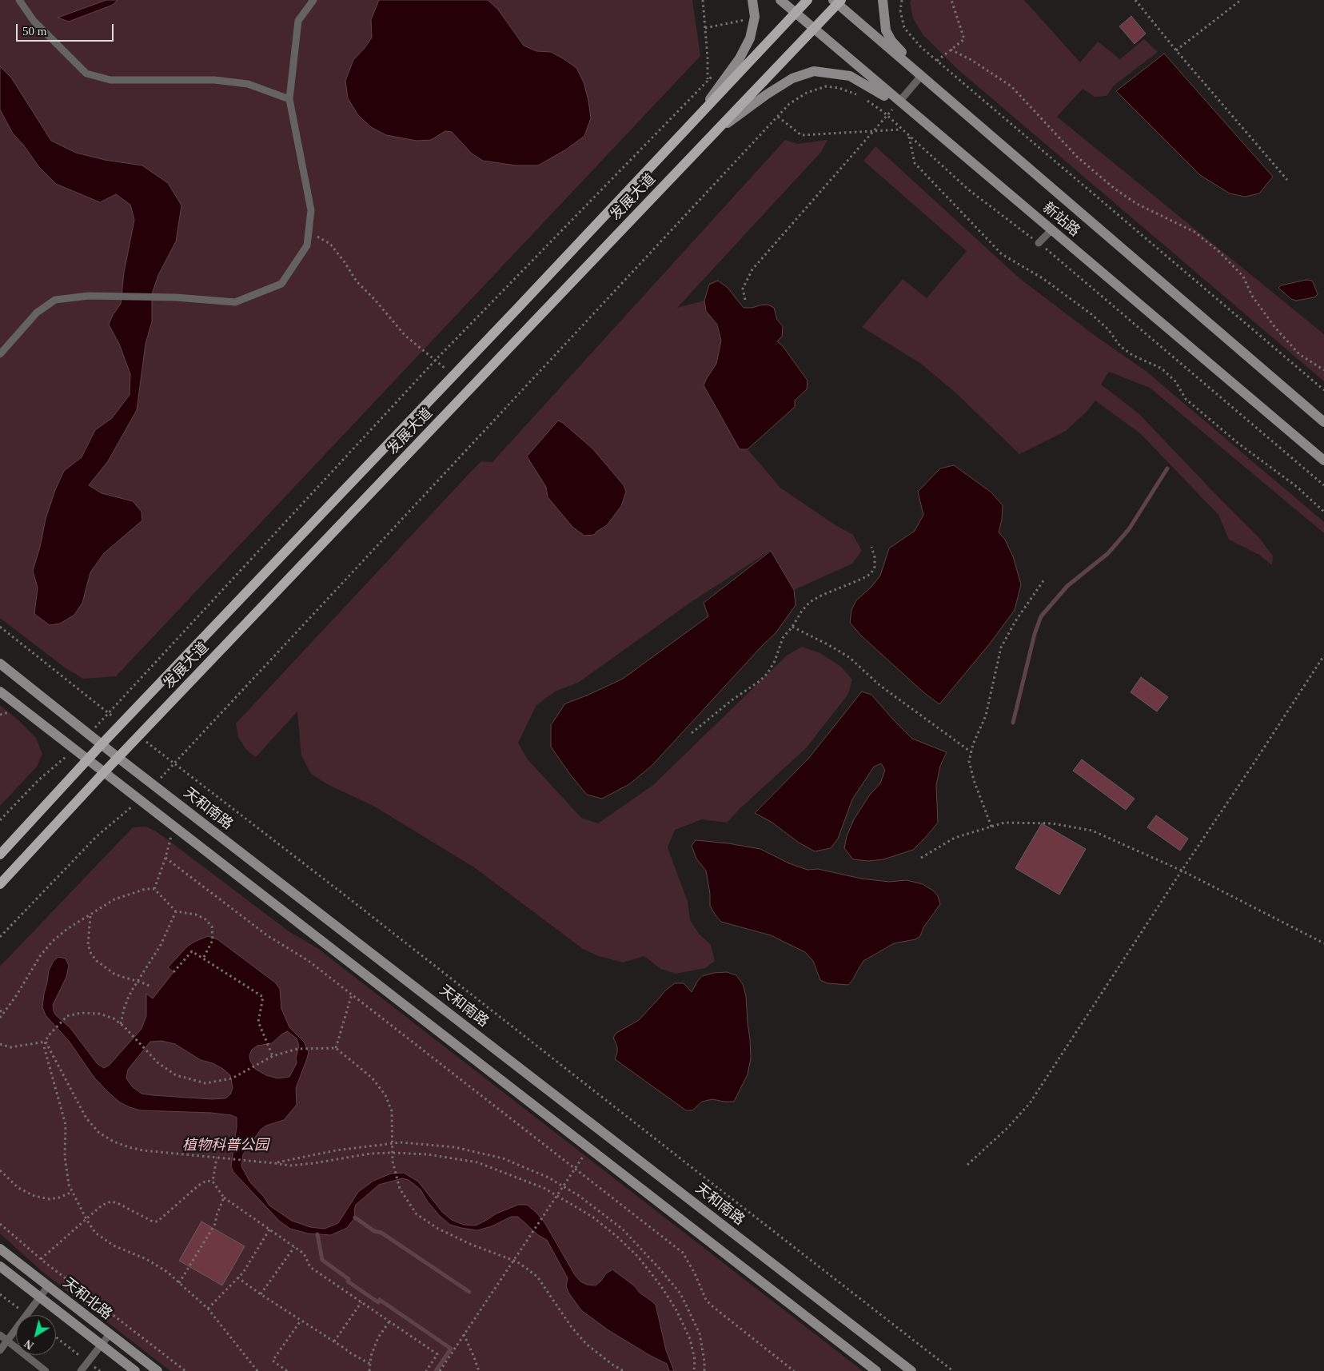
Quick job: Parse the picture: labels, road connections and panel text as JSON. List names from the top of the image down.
{
  "streets": {
    "main road": ["发展大道"],
    "street": ["新站路", "天和南路", "天和北路"]
  },
  "crossings": [
    ["发展大道", "新站路"],
    ["发展大道", "天和南路"]
  ],
  "parks": ["植物科普公园"],
  "scale_bar": "50 m",
  "north": "bottom left"
}
